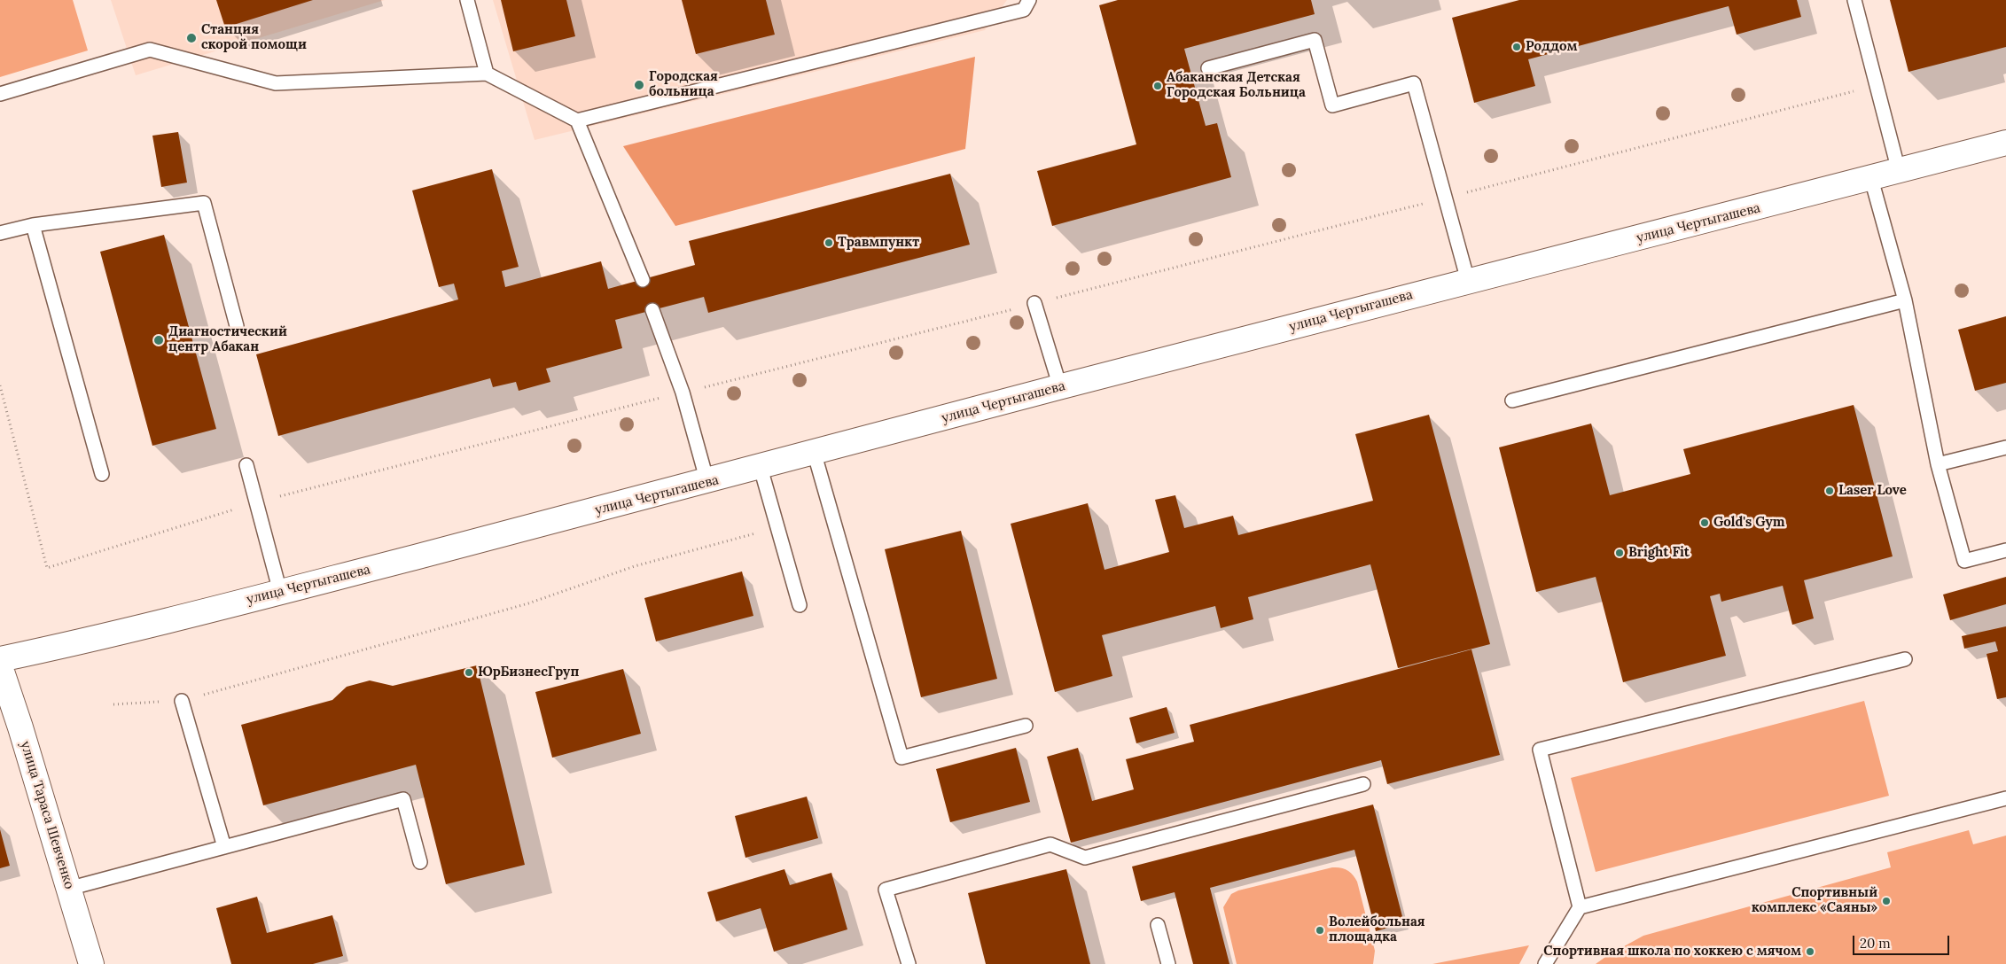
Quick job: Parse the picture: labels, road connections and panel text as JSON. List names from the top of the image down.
{
  "streets": {
    "street": ["улица Чертыгашева", "улица Тараса Шевченко"]
  },
  "places": [
    "Станция скорой помощи",
    "Роддом",
    "Городская больница",
    "Абаканская Детская Городская Больница",
    "Травмпункт",
    "Диагностический центр Абакан",
    "Laser Love",
    "Gold's Gym",
    "Bright Fit",
    "ЮрБизнесГруп",
    "Спортивный комплекс «Саяны»",
    "Волейбольная площадка",
    "Спортивная школа по хоккею с мячом"
  ],
  "scale_bar": "20 m"
}
